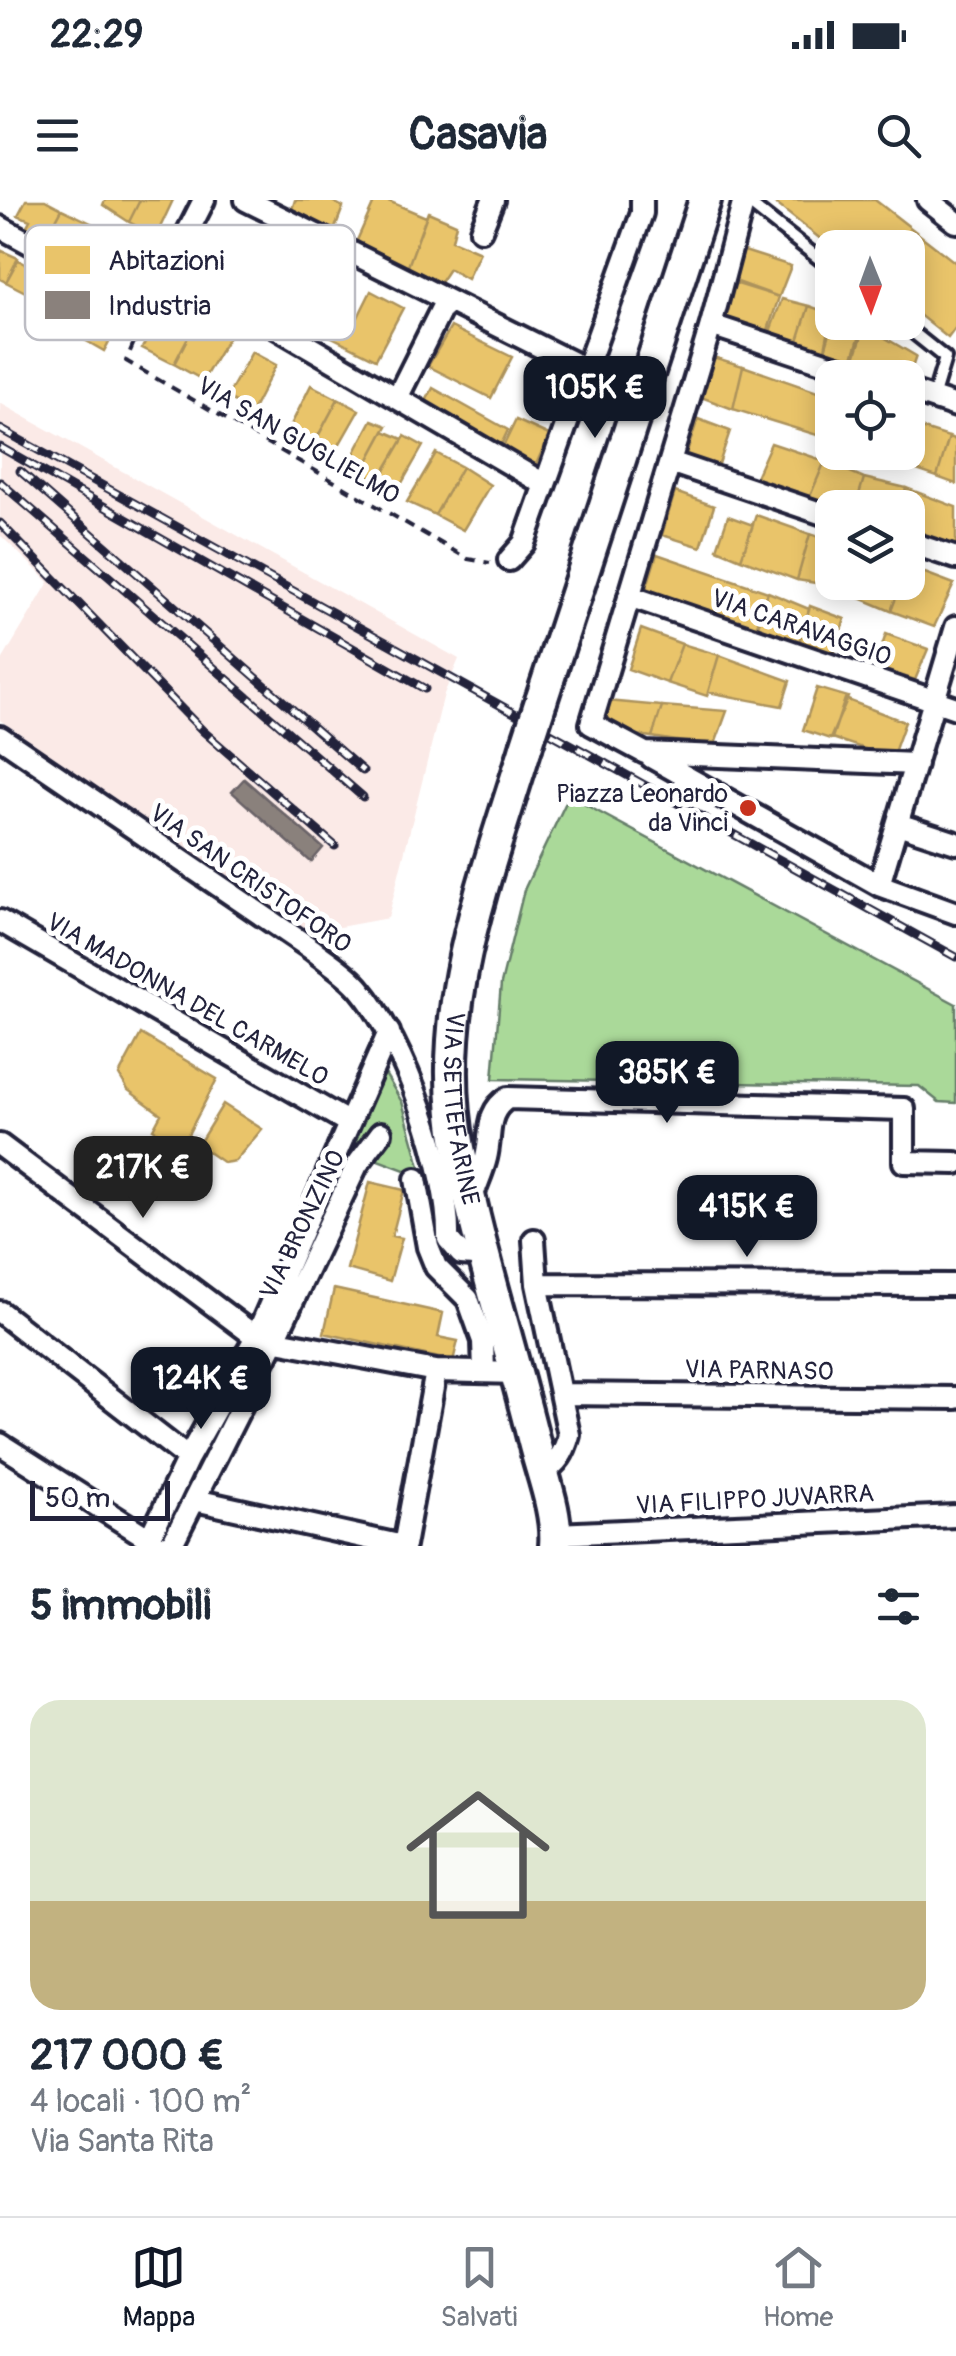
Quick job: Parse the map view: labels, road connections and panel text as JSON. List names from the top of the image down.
{
  "streets": {
    "street": [
      "VIA CARAVAGGIO",
      "VIA SAN CRISTOFORO",
      "VIA MADONNA DEL CARMELO",
      "VIA SETTEFARINE",
      "VIA BRONZINO",
      "VIA PARNASO",
      "VIA FILIPPO JUVARRA"
    ],
    "path": ["VIA SAN GUGLIELMO"]
  },
  "crossings": [
    ["VIA SAN CRISTOFORO", "VIA SETTEFARINE"],
    ["VIA SETTEFARINE", "VIA BRONZINO"],
    ["VIA SETTEFARINE", "VIA FILIPPO JUVARRA"]
  ],
  "places": ["Piazza Leonardo da Vinci"],
  "legend": ["Abitazioni", "Industria"],
  "scale_bar": "50 m",
  "north": "bottom",
  "page": {
    "status": "22:29",
    "header": "Casavia",
    "price": [
      "105K €",
      "385K €",
      "217K €",
      "415K €",
      "124K €"
    ],
    "scale": "50 m",
    "heading": "5 immobili",
    "list": [
      {
        "name": "217 000 €",
        "note": "4 locali · 100 m² · Via Santa Rita"
      }
    ],
    "tabs": ["Mappa", "Salvati", "Home"]
  }
}
